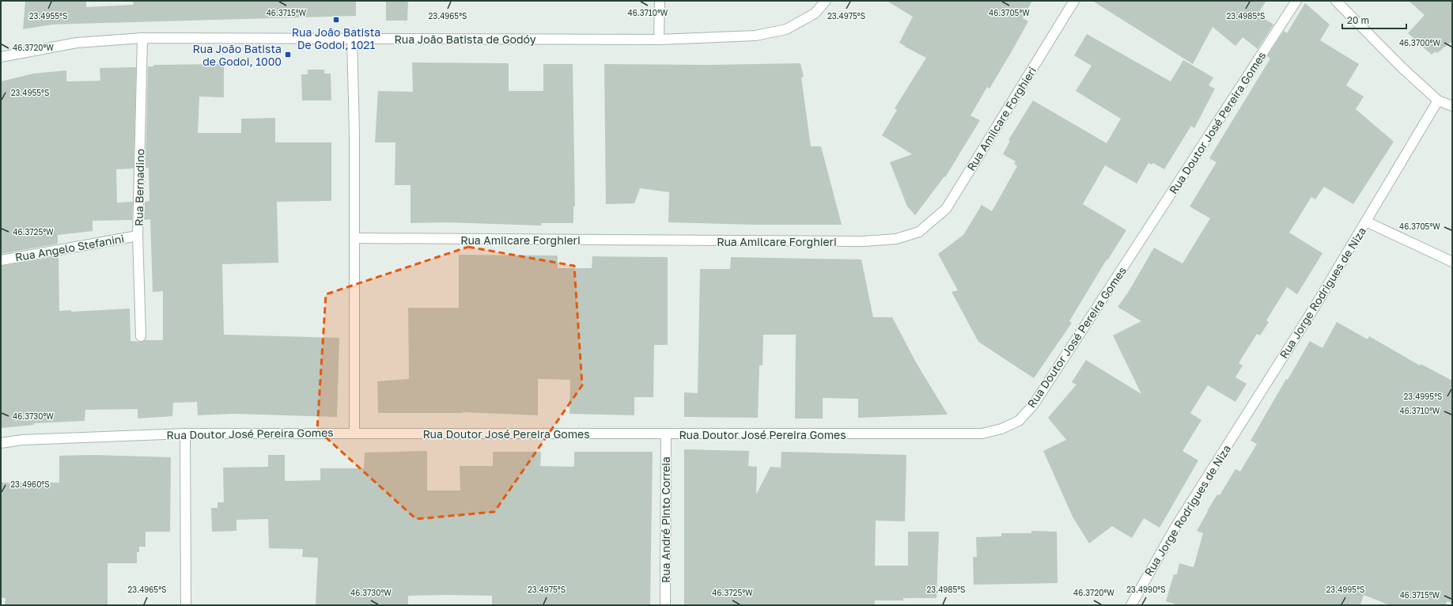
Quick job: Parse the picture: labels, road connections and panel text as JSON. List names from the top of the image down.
{
  "streets": {
    "street": [
      "Rua João Batista de Godóy",
      "Rua Amilcare Forghieri",
      "Rua Doutor José Pereira Gomes",
      "Rua Bernadino",
      "Rua Angelo Stefanini",
      "Rua Jorge Rodrigues de Niza",
      "Rua André Pinto Correia"
    ]
  },
  "crossings": [
    ["Rua João Batista de Godóy", "Rua Bernadino"],
    ["Rua Doutor José Pereira Gomes", "Rua André Pinto Correia"],
    ["Rua Bernadino", "Rua Angelo Stefanini"]
  ],
  "places": {
    "transit": ["Rua João Batista De Godoi, 1021", "Rua João Batista de Godoi, 1000"]
  },
  "scale_bar": "20 m",
  "coordinates": [
    "46.3715°W",
    "46.3710°W",
    "46.3705°W",
    "23.4955°S",
    "23.4965°S",
    "23.4975°S",
    "23.4985°S",
    "46.3700°W",
    "46.3720°W",
    "46.3725°W",
    "23.4995°S",
    "46.3730°W",
    "23.4960°S",
    "23.4990°S"
  ]
}
